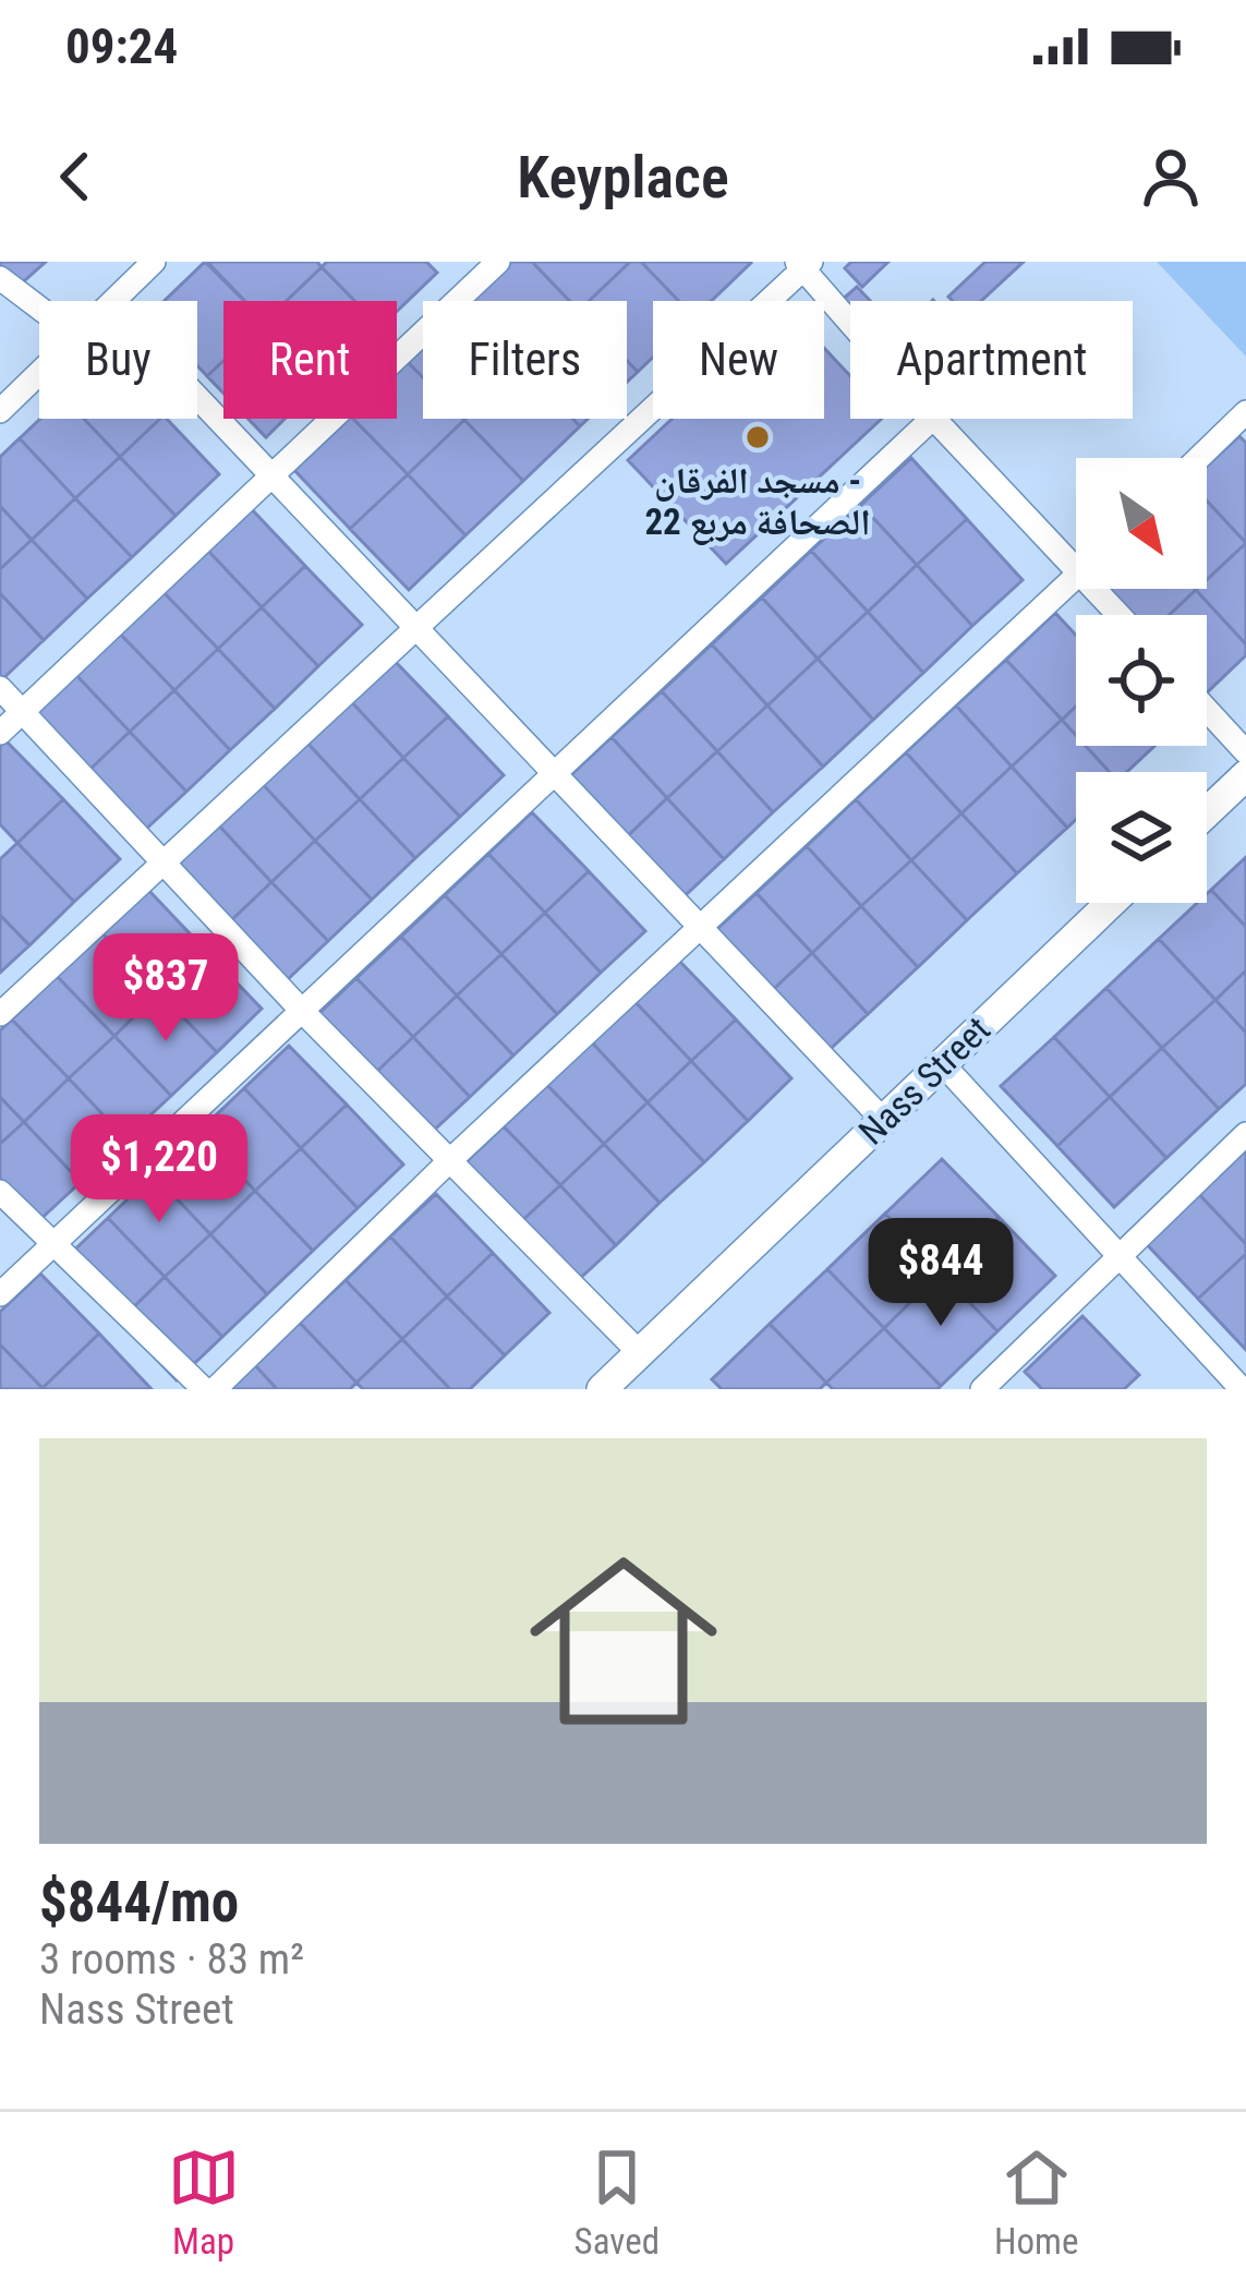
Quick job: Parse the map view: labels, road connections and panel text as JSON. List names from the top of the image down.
{
  "streets": {
    "street": ["Nass Street"]
  },
  "places": ["مسجد الفرقان - الصحافة مربع 22"],
  "north": "bottom right",
  "page": {
    "status": "09:24",
    "header": "Keyplace",
    "chip": [
      "Buy",
      "Rent",
      "Filters",
      "New",
      "Apartment"
    ],
    "price": ["$837", "$1,220", "$844"],
    "list": [
      {
        "name": "$844/mo",
        "note": "3 rooms · 83 m² · Nass Street"
      }
    ],
    "tabs": ["Map", "Saved", "Home"]
  }
}
